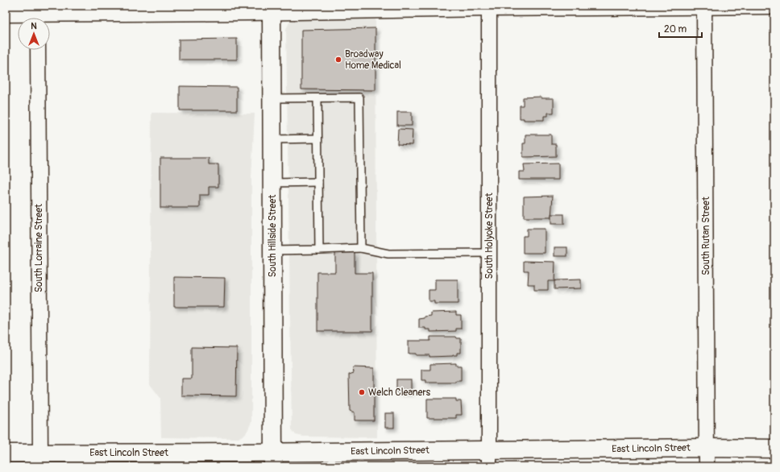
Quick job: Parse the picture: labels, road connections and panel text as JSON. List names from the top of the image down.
{
  "streets": {
    "street": [
      "South Hillside Street",
      "South Holyoke Street",
      "South Rutan Street",
      "South Lorraine Street",
      "East Lincoln Street"
    ]
  },
  "crossings": [
    ["South Hillside Street", "East Lincoln Street"],
    ["South Holyoke Street", "East Lincoln Street"],
    ["South Rutan Street", "East Lincoln Street"],
    ["South Lorraine Street", "East Lincoln Street"]
  ],
  "places": ["Broadway Home Medical", "Welch Cleaners"],
  "scale_bar": "20 m",
  "north": "top"
}
